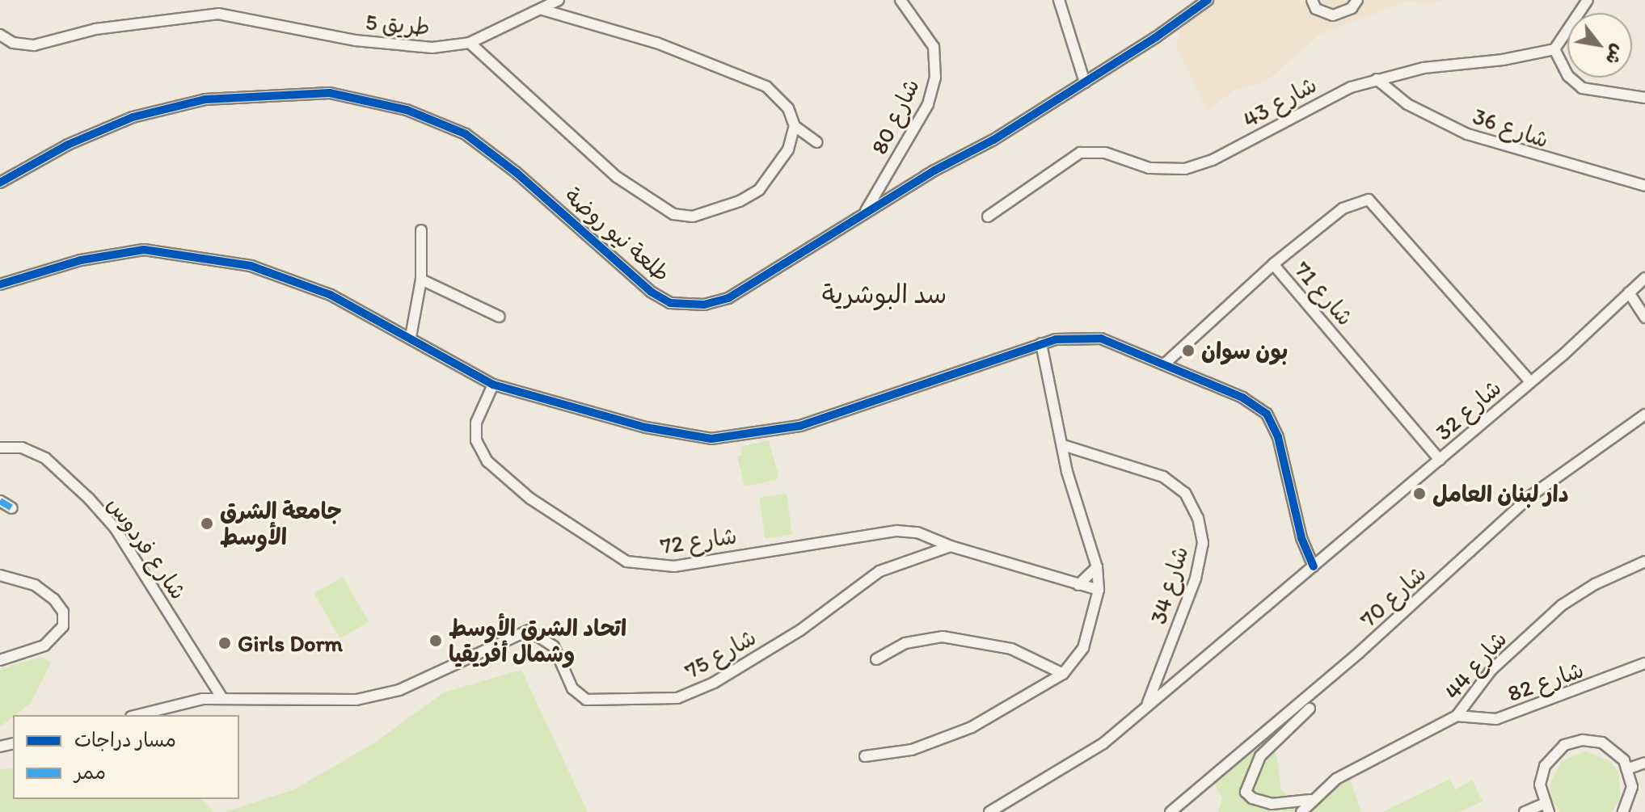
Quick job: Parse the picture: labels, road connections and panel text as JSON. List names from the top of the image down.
{
  "streets": {
    "street": [
      "طريق 5",
      "شارع 43",
      "شارع 80",
      "شارع 36",
      "طلعة نيو روضة",
      "شارع 71",
      "شارع 32",
      "شارع 72",
      "شارع فردوس",
      "شارع 34",
      "شارع 70",
      "شارع 75",
      "شارع 44",
      "شارع 82"
    ]
  },
  "crossings": [
    ["شارع 43", "شارع 36"],
    ["شارع 80", "طلعة نيو روضة"],
    ["شارع 71", "شارع 32"],
    ["شارع 32", "شارع 34"],
    ["شارع 72", "شارع 75"],
    ["شارع فردوس", "شارع 75"],
    ["شارع 44", "شارع 82"]
  ],
  "districts": ["سد البوشرية"],
  "places": [
    "بون سوان",
    "دار لبنان العامل",
    "جامعة الشرق الأوسط",
    "اتحاد الشرق الأوسط وشمال أفريقيا",
    "Girls Dorm"
  ],
  "legend": ["مسار دراجات", "ممر"],
  "north": "bottom right"
}
